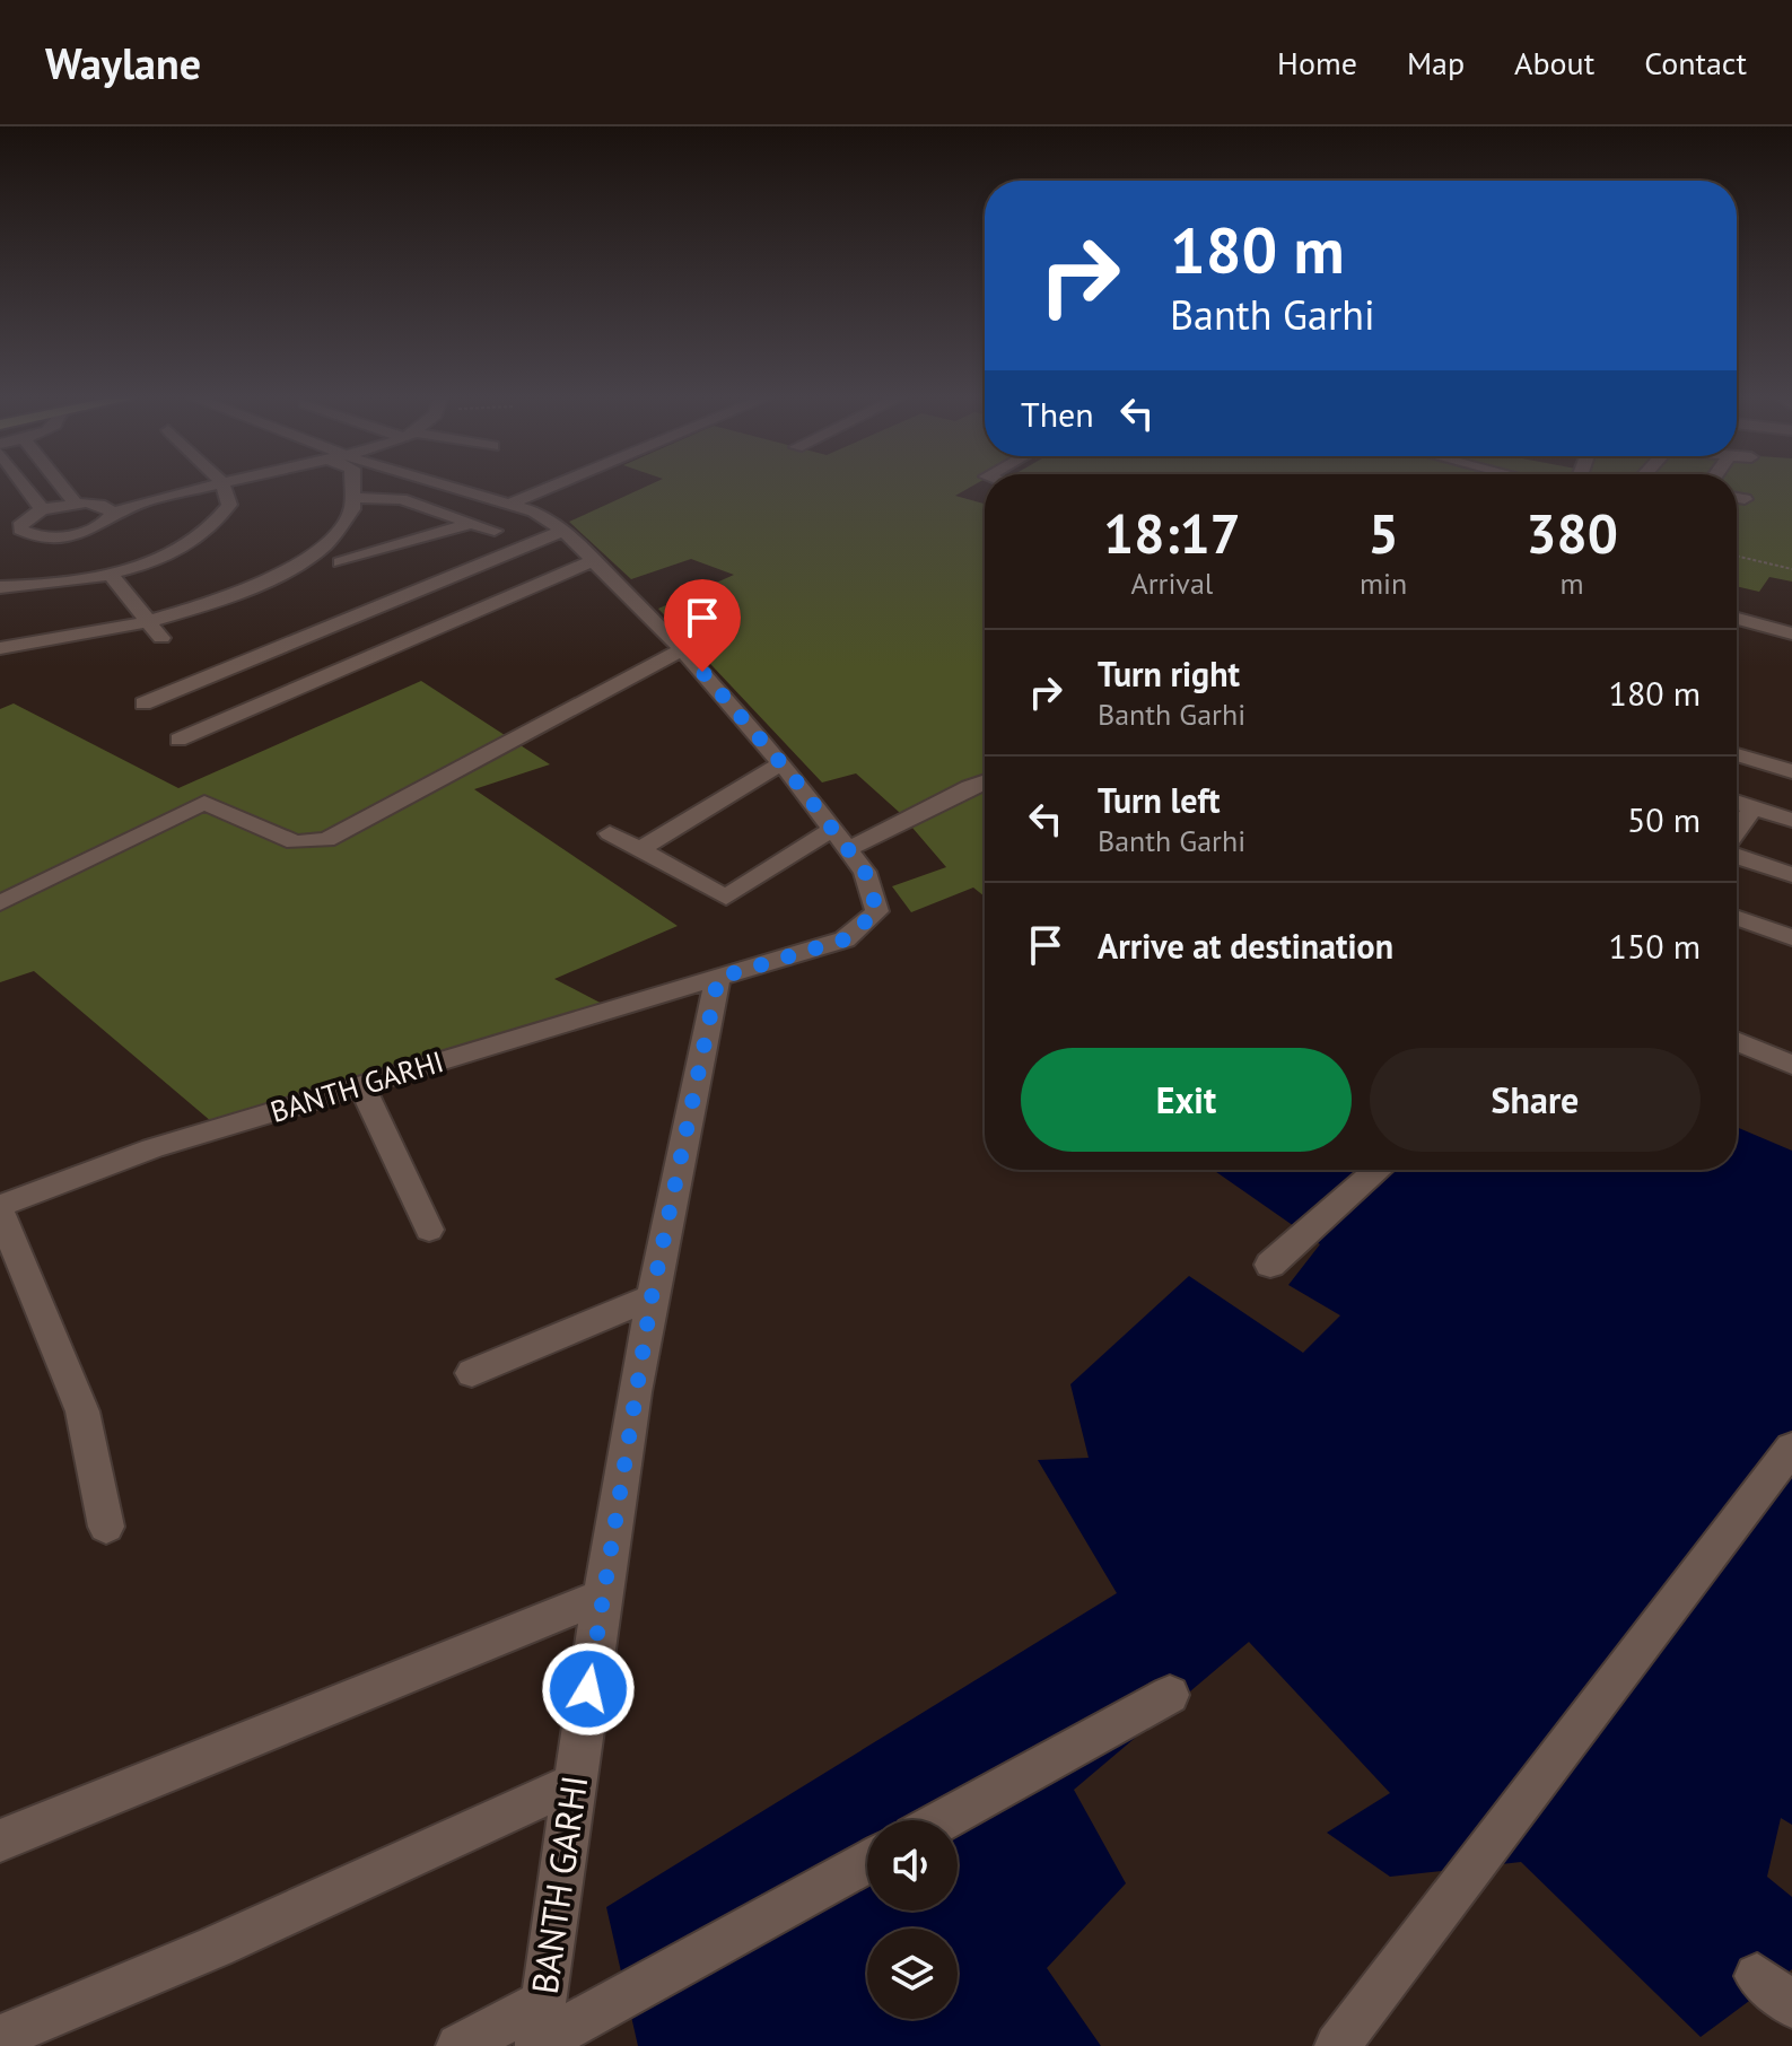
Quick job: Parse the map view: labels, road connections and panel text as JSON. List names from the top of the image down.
{
  "streets": {
    "street": ["BANTH GARHI"]
  },
  "page": {
    "header": "Waylane",
    "nav": [
      "Home",
      "Map",
      "About",
      "Contact"
    ],
    "turn": ["180 m", "Banth Garhi"],
    "then": "Then",
    "eta": [
      "18:17",
      "Arrival",
      "5",
      "min",
      "380",
      "m"
    ],
    "list": [
      {
        "name": "Turn right",
        "note": "Banth Garhi",
        "value": "180 m"
      },
      {
        "name": "Turn left",
        "note": "Banth Garhi",
        "value": "50 m"
      },
      {
        "name": "Arrive at destination",
        "value": "150 m"
      }
    ],
    "buttons": ["Exit", "Share"]
  }
}
